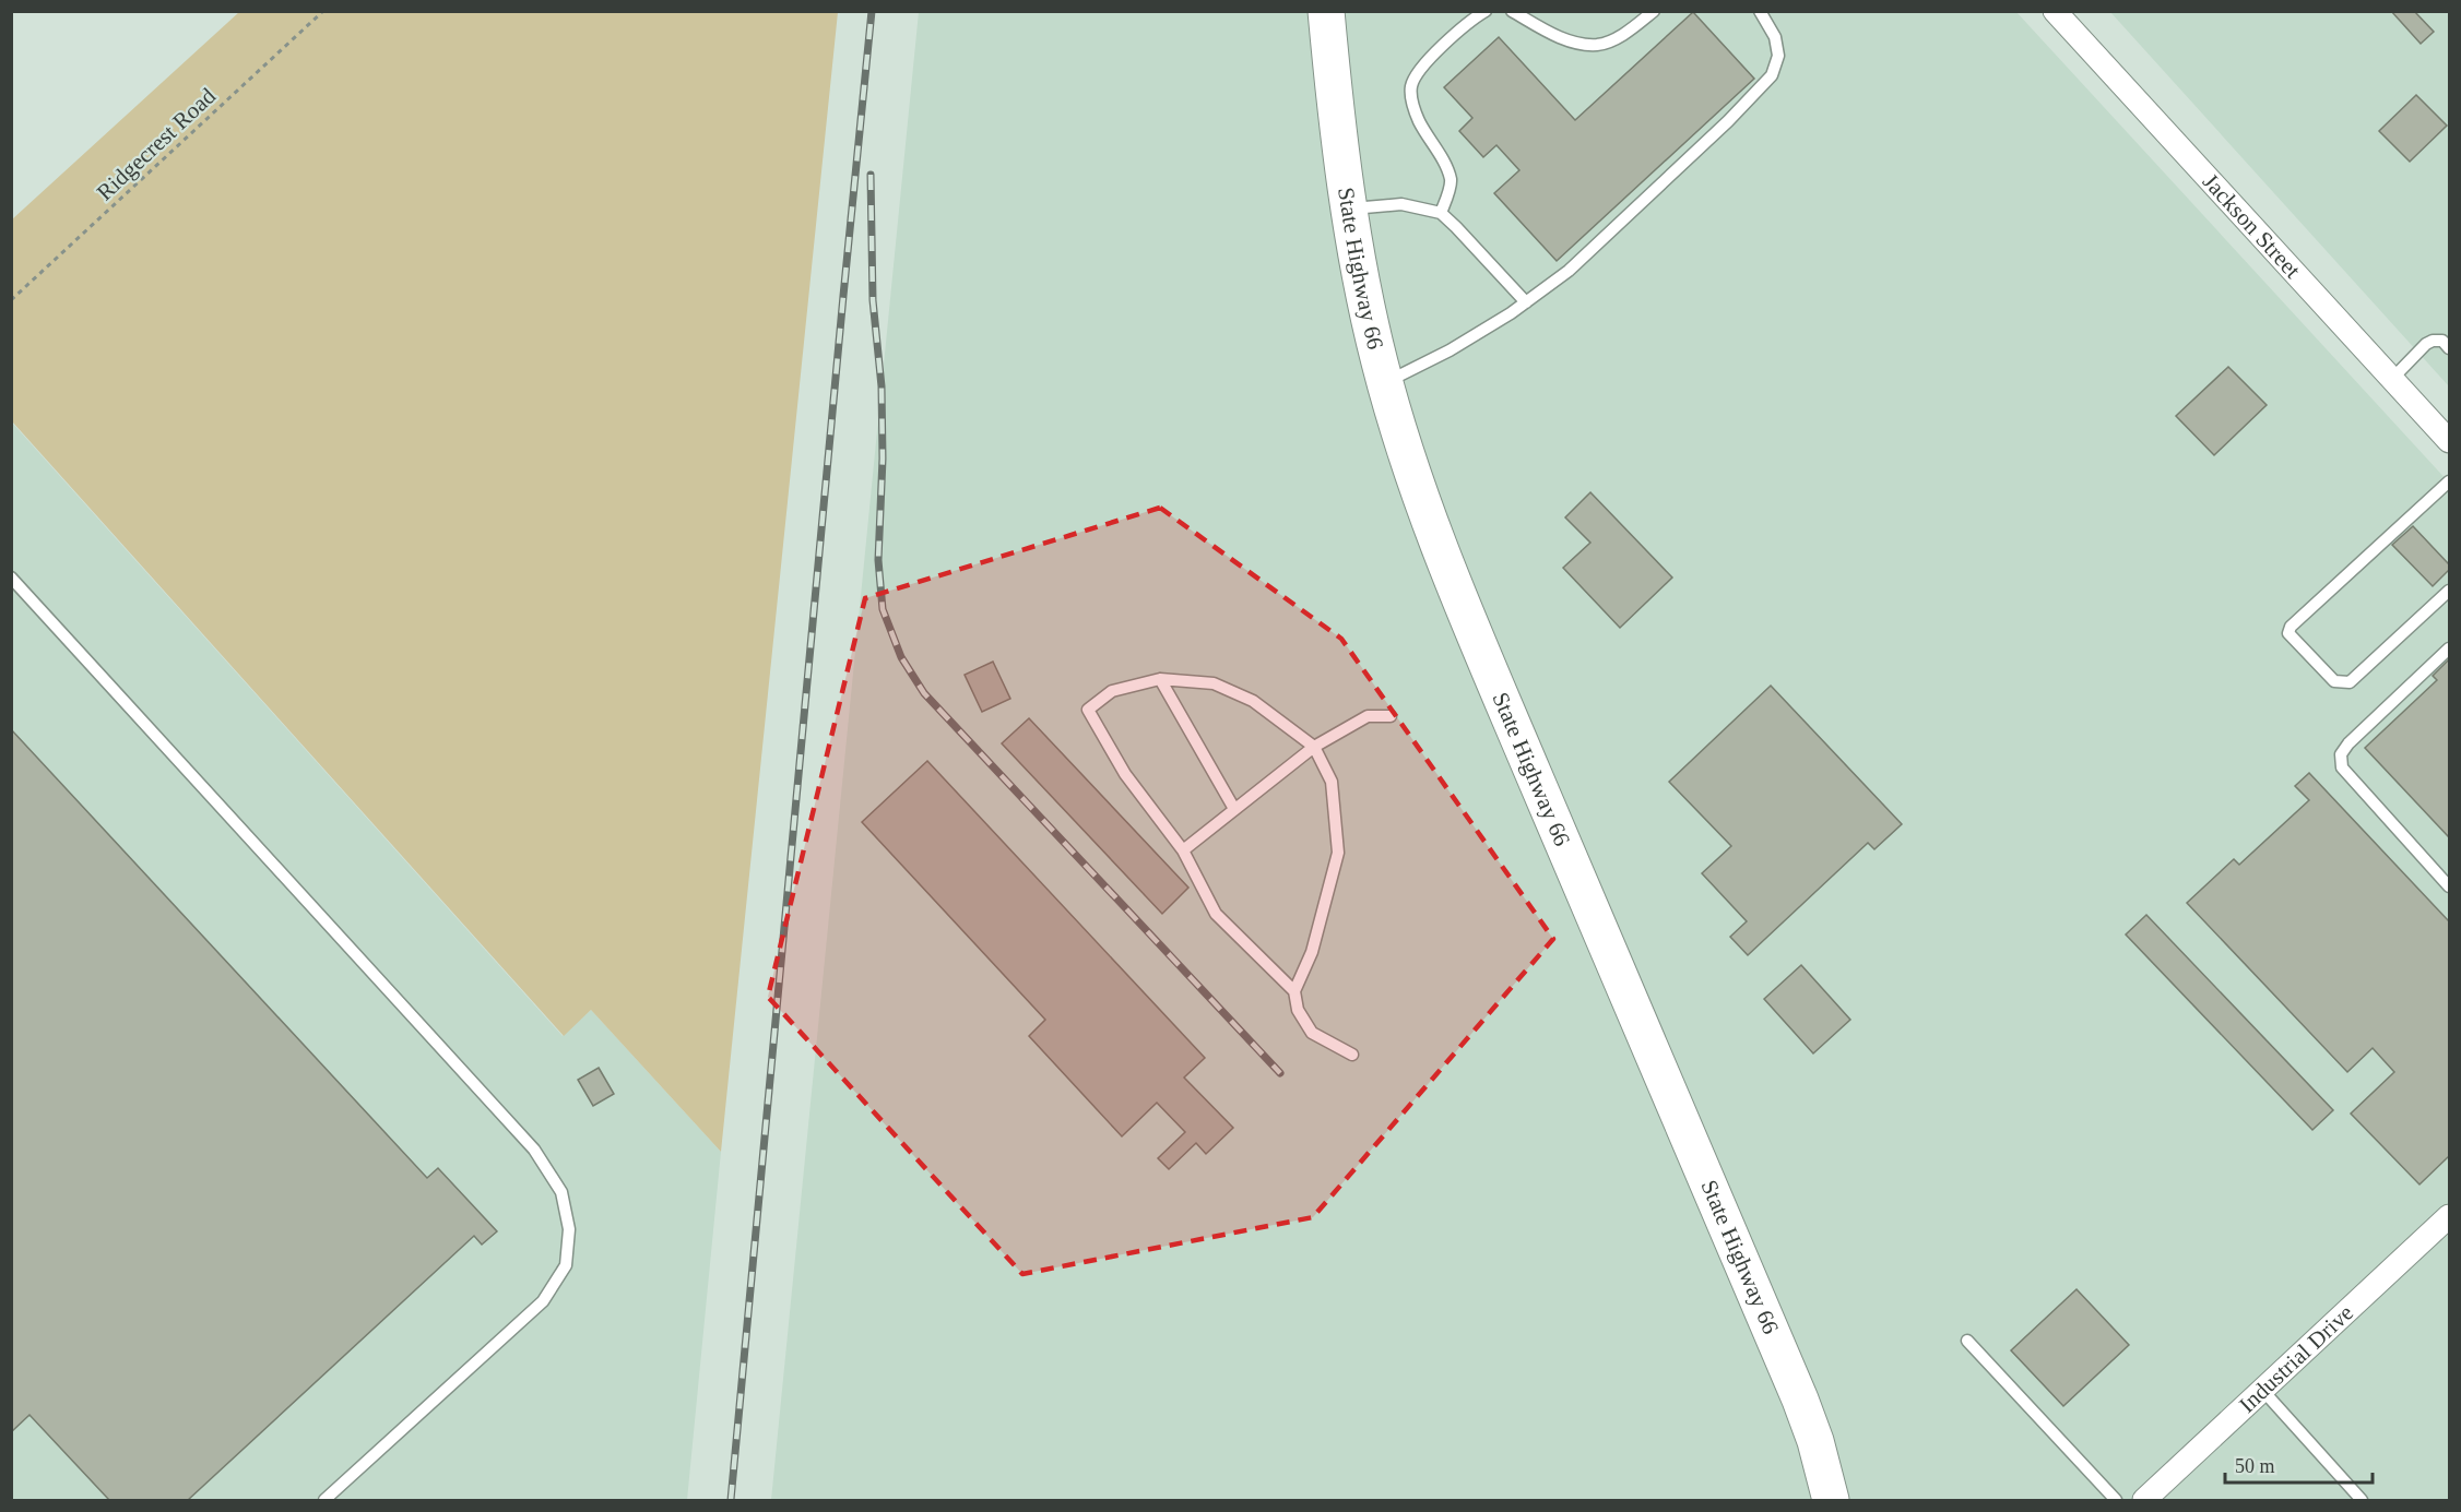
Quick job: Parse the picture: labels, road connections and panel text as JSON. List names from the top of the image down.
{
  "streets": {
    "main road": ["State Highway 66"],
    "street": ["Jackson Street", "Industrial Drive"],
    "path": ["Ridgecrest Road"]
  },
  "scale_bar": "50 m"
}
